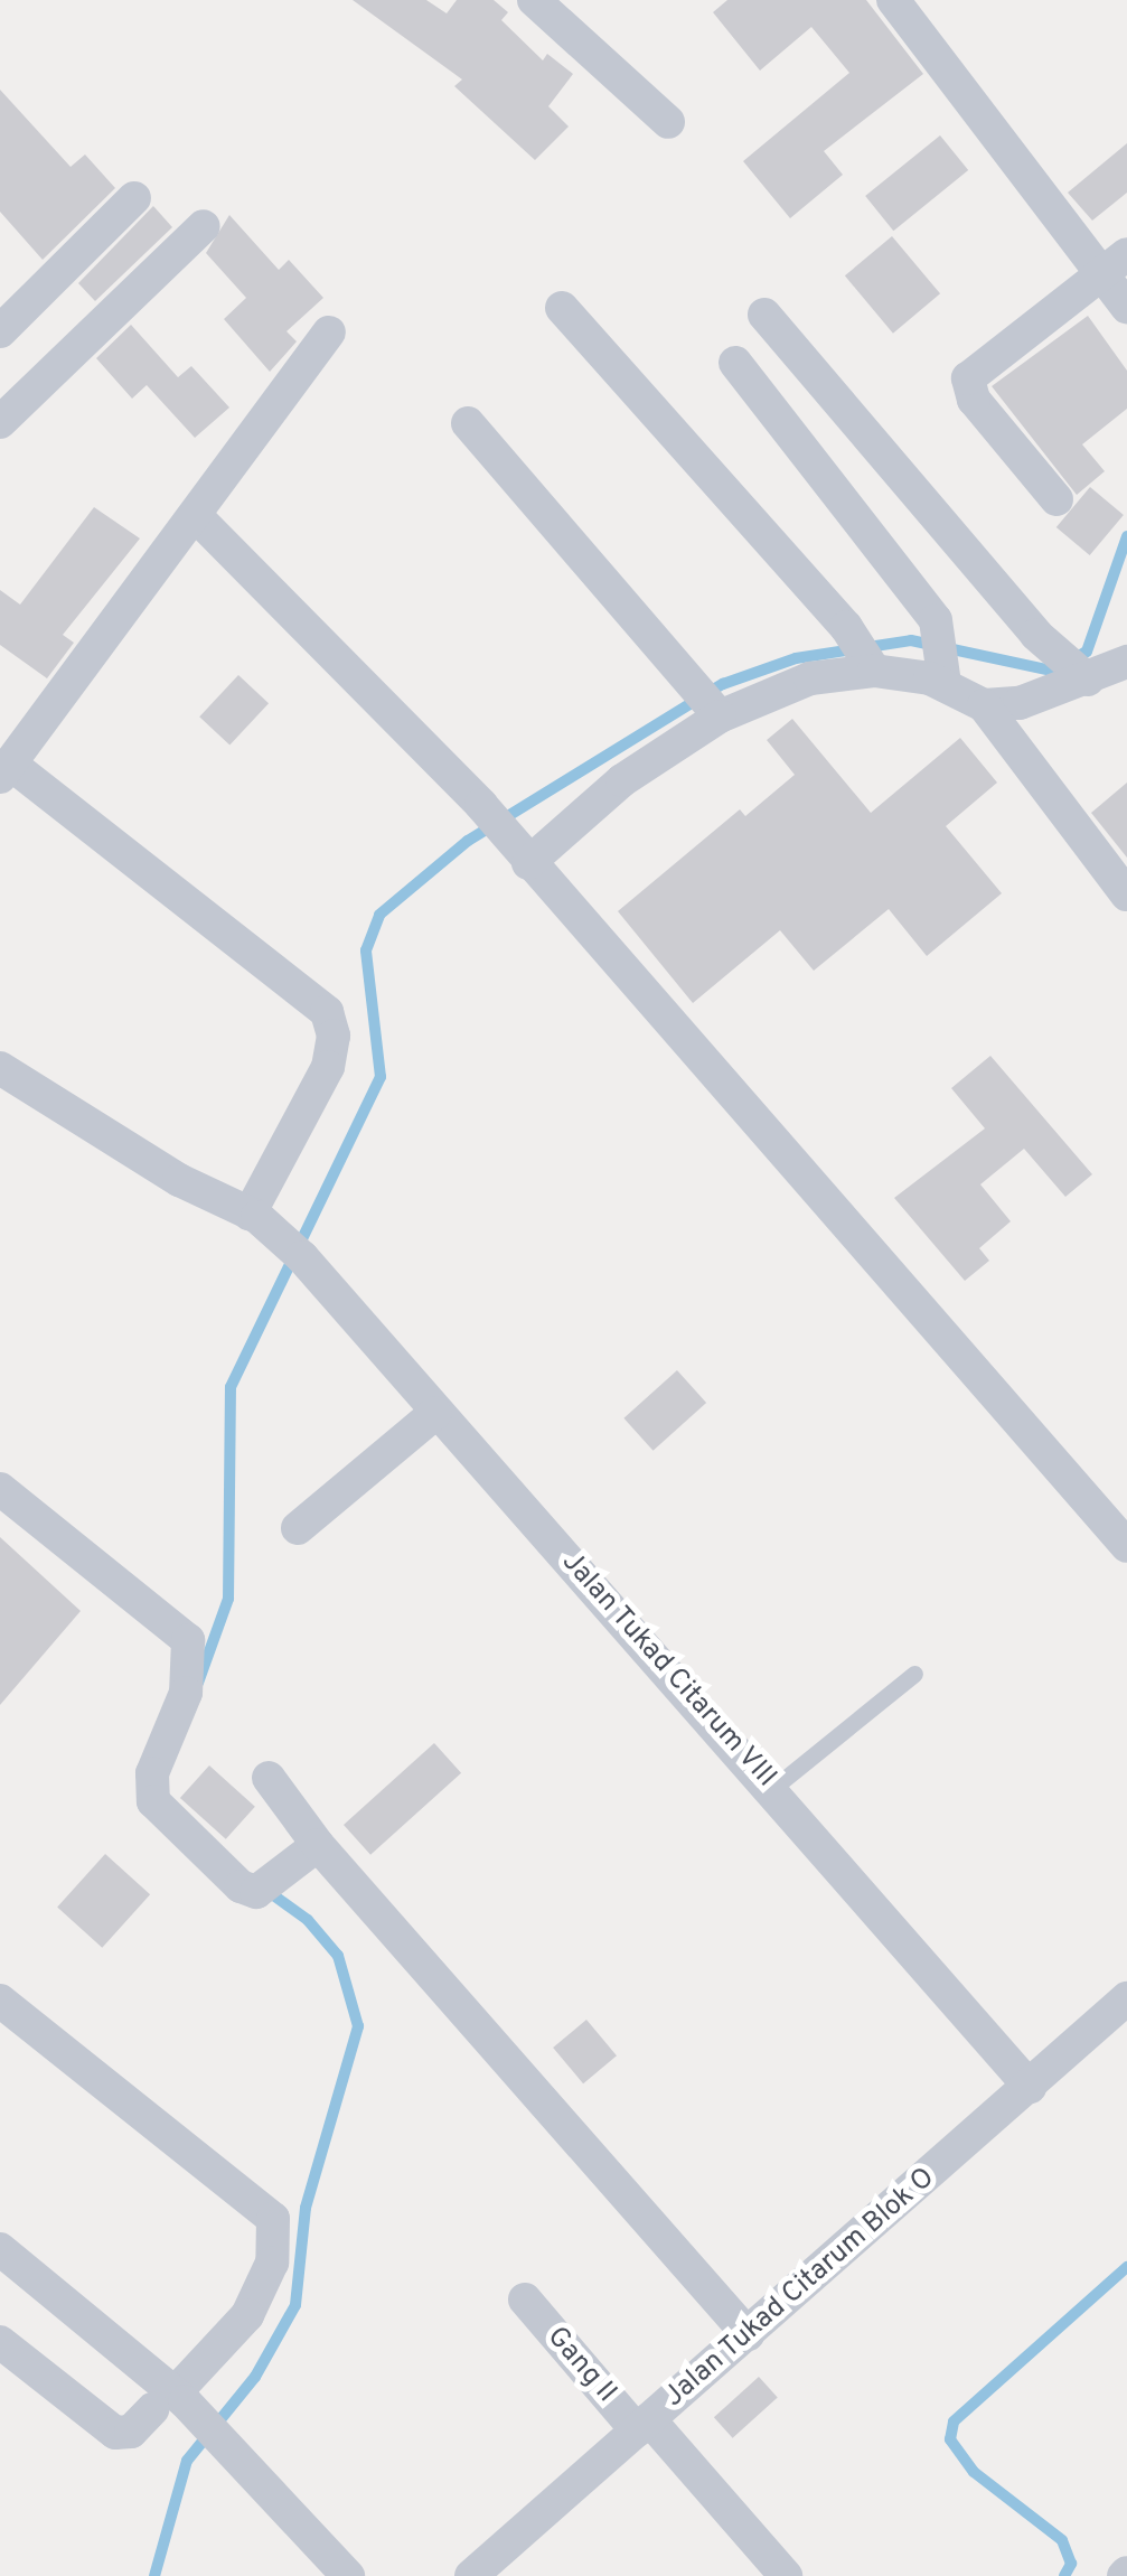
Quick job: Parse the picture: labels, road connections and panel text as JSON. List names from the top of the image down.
{
  "streets": {
    "street": ["Jalan Tukad Citarum VIII", "Jalan Tukad Citarum Blok O", "Gang II"]
  },
  "crossings": [
    ["Jalan Tukad Citarum VIII", "Jalan Tukad Citarum Blok O"],
    ["Jalan Tukad Citarum Blok O", "Gang II"]
  ]
}
